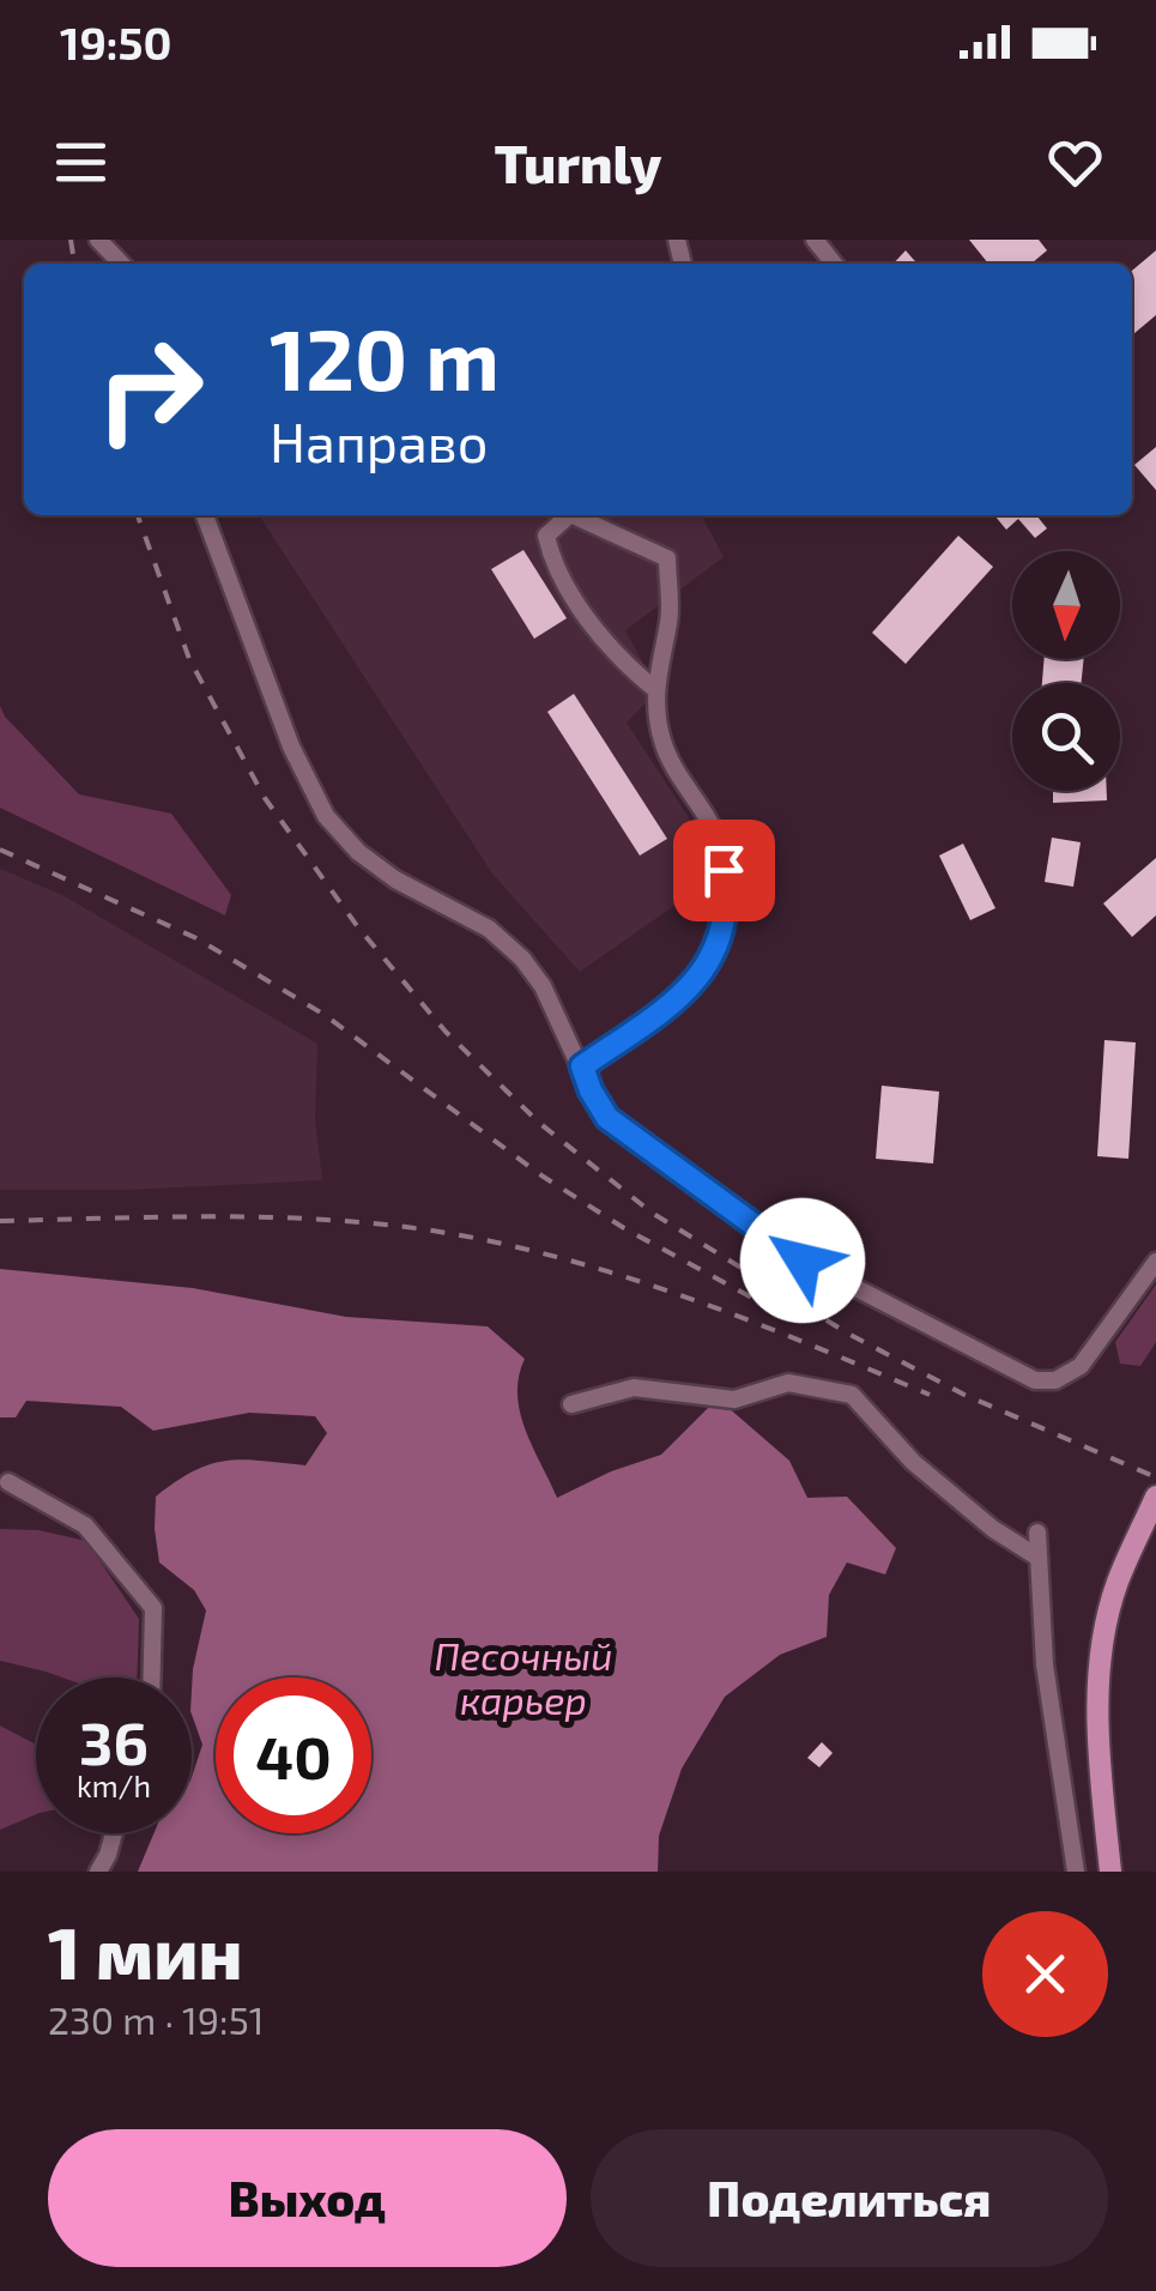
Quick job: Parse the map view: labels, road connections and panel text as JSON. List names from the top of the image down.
{
  "water": ["Песочный карьер"],
  "north": "bottom",
  "page": {
    "status": "19:50",
    "header": "Turnly",
    "turn": ["120 m", "Направо"],
    "speed": "36 km/h",
    "limit": "40",
    "heading": ["1 мин", "230 m · 19:51"],
    "buttons": ["Выход", "Поделиться"]
  }
}
